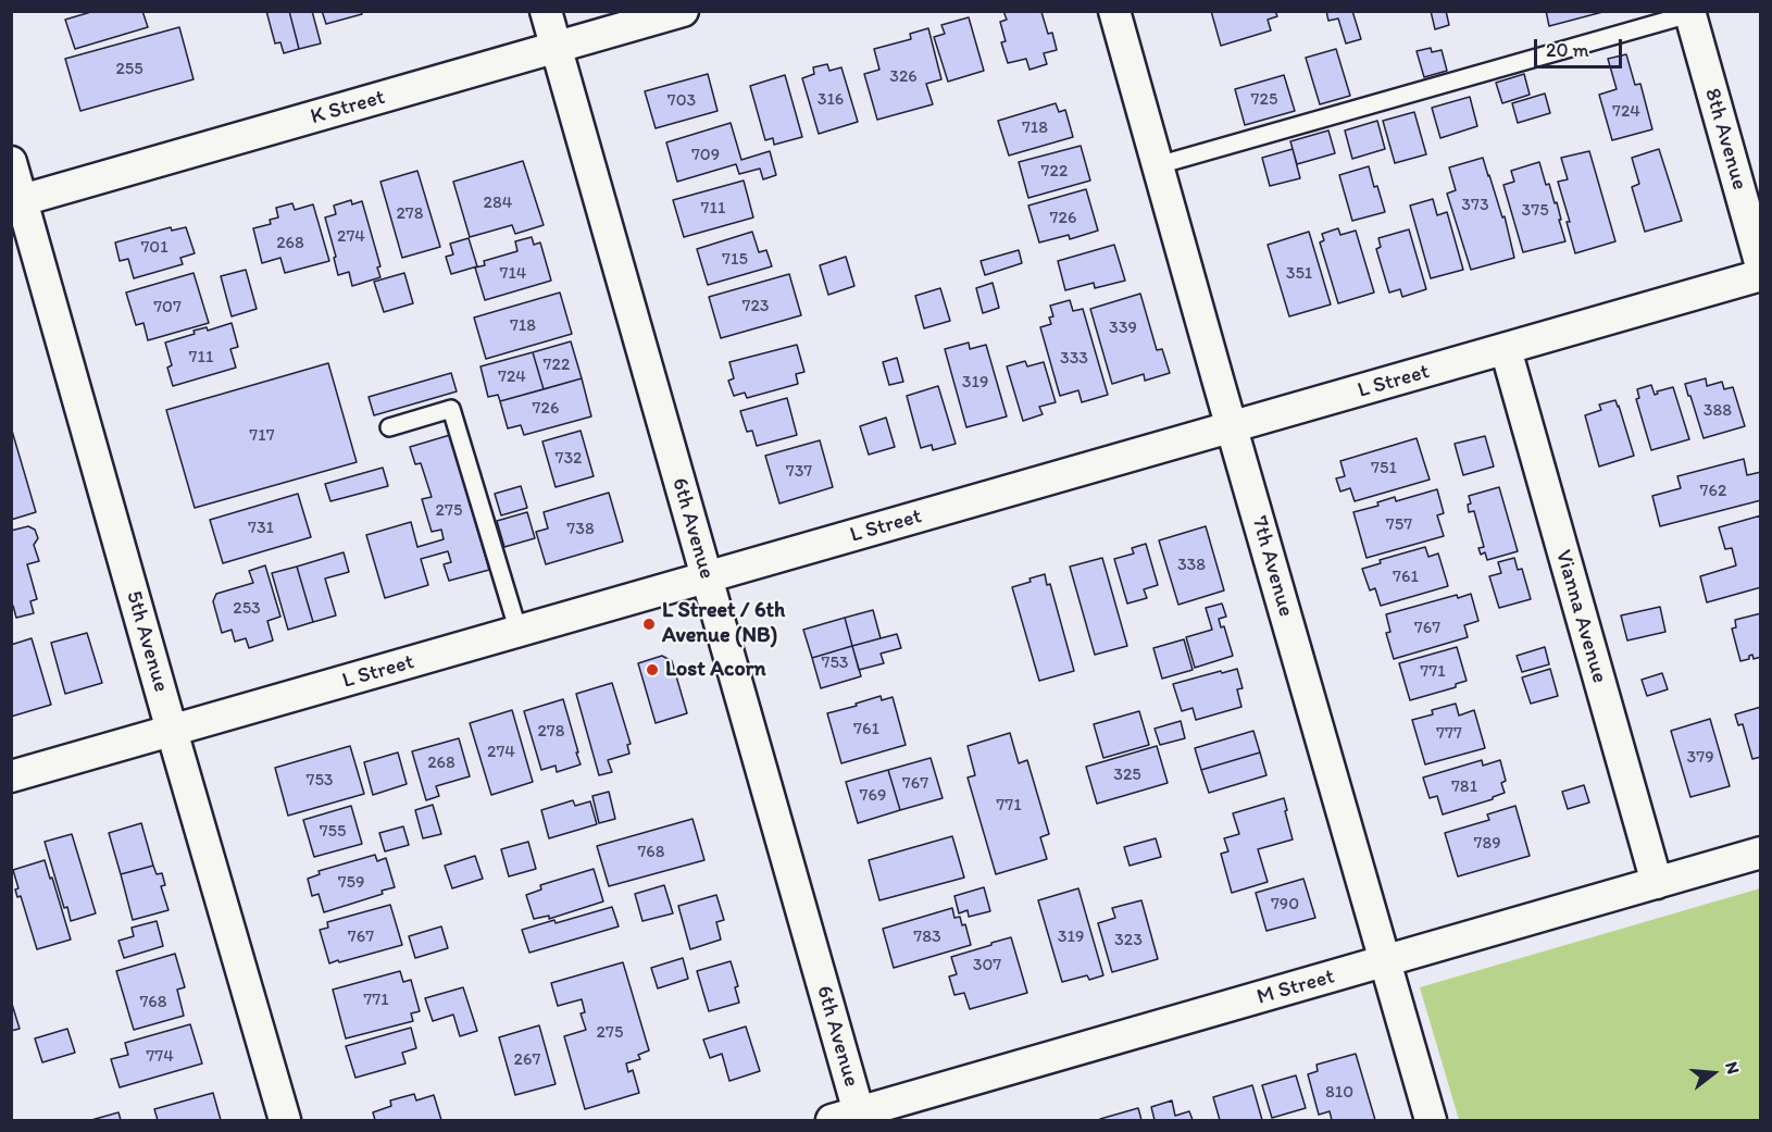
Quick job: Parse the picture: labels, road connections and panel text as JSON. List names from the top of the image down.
{
  "streets": {
    "street": [
      "K Street",
      "8th Avenue",
      "L Street",
      "6th Avenue",
      "7th Avenue",
      "Vianna Avenue",
      "5th Avenue",
      "M Street"
    ]
  },
  "crossings": [
    ["K Street", "6th Avenue"],
    ["K Street", "5th Avenue"],
    ["L Street", "6th Avenue"],
    ["L Street", "7th Avenue"],
    ["L Street", "Vianna Avenue"],
    ["L Street", "5th Avenue"],
    ["6th Avenue", "M Street"],
    ["7th Avenue", "M Street"],
    ["Vianna Avenue", "M Street"]
  ],
  "places": ["L Street / 6th Avenue (NB)", "Lost Acorn"],
  "house_numbers": [
    "255",
    "326",
    "316",
    "725",
    "703",
    "724",
    "718",
    "709",
    "722",
    "284",
    "373",
    "711",
    "375",
    "278",
    "726",
    "274",
    "268",
    "701",
    "715",
    "714",
    "351",
    "723",
    "707",
    "718",
    "339",
    "711",
    "333",
    "722",
    "724",
    "319",
    "726",
    "388",
    "717",
    "732",
    "751",
    "737",
    "762",
    "275",
    "757",
    "731",
    "738",
    "338",
    "761",
    "253",
    "767",
    "753",
    "771",
    "761",
    "278",
    "777",
    "274",
    "379",
    "268",
    "325",
    "753",
    "767",
    "781",
    "769",
    "771",
    "755",
    "789",
    "768",
    "759",
    "790",
    "767",
    "783",
    "319",
    "323",
    "307",
    "771",
    "768",
    "275",
    "774",
    "267",
    "810"
  ],
  "scale_bar": "20 m",
  "north": "right"
}
